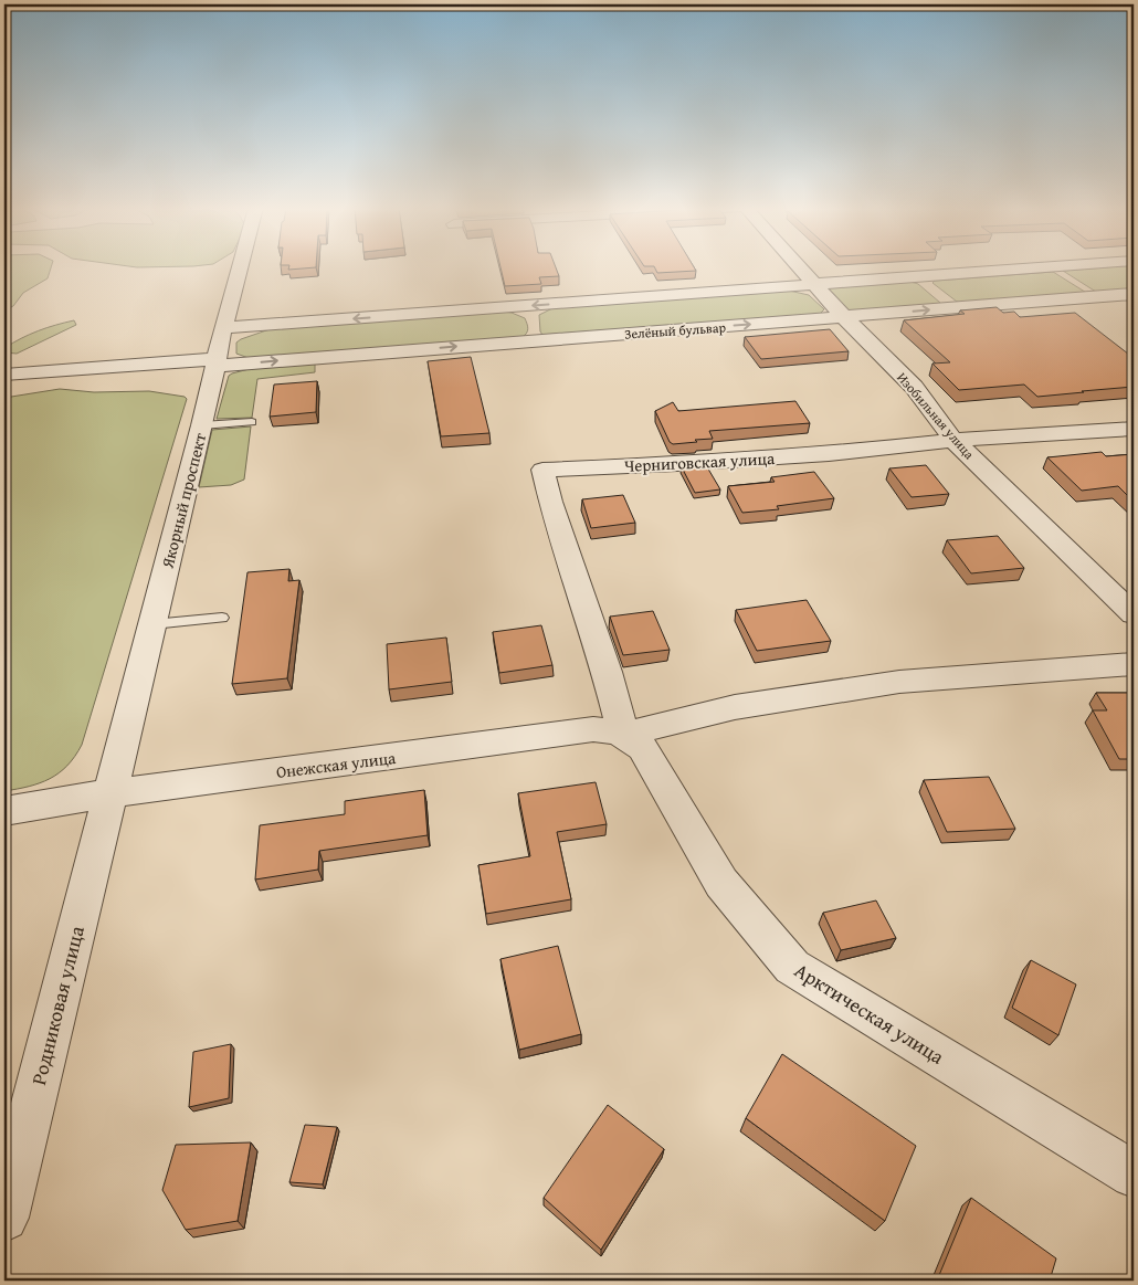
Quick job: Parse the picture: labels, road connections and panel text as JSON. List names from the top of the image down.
{
  "streets": {
    "street": [
      "Зелёный бульвар",
      "Изобильная улица",
      "Черниговская улица",
      "Якорный проспект",
      "Онежская улица",
      "Родниковая улица",
      "Арктическая улица"
    ]
  },
  "crossings": [
    ["Зелёный бульвар", "Изобильная улица"],
    ["Зелёный бульвар", "Якорный проспект"],
    ["Изобильная улица", "Черниговская улица"],
    ["Черниговская улица", "Арктическая улица"],
    ["Якорный проспект", "Онежская улица"],
    ["Якорный проспект", "Родниковая улица"],
    ["Онежская улица", "Родниковая улица"],
    ["Онежская улица", "Арктическая улица"]
  ]
}
